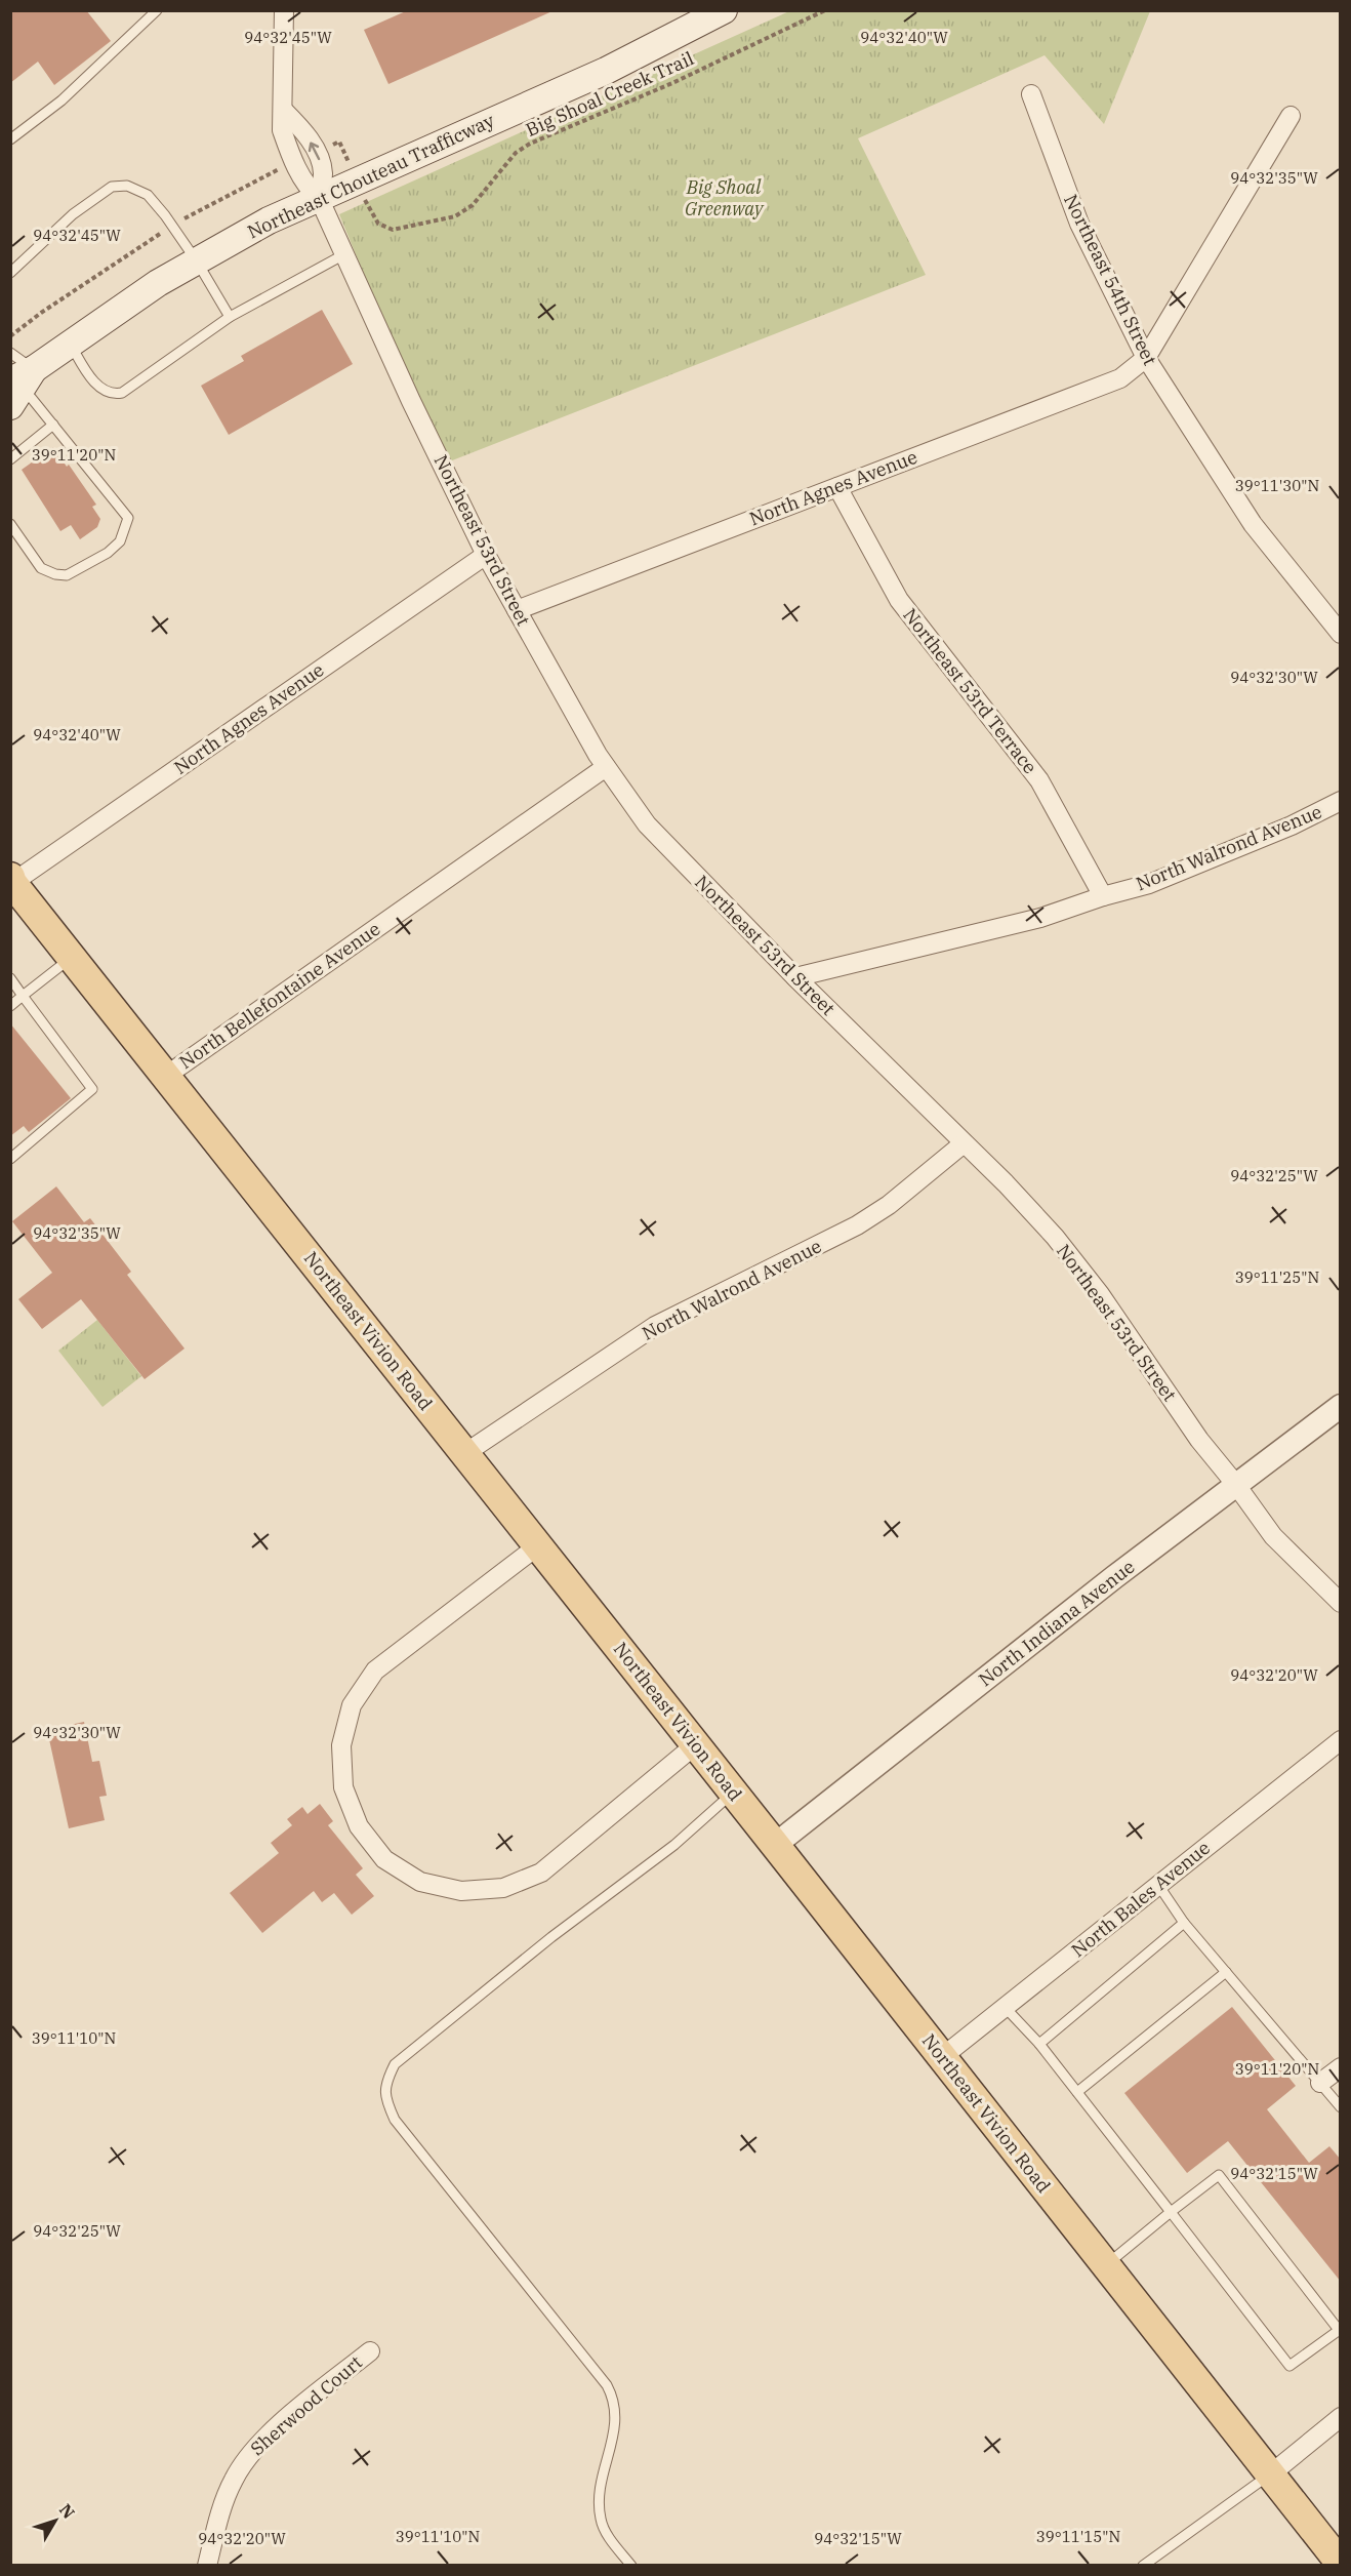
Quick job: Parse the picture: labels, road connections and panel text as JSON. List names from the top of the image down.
{
  "streets": {
    "main road": ["Northeast Chouteau Trafficway", "Northeast Vivion Road"],
    "street": [
      "Northeast 54th Street",
      "North Agnes Avenue",
      "Northeast 53rd Street",
      "Northeast 53rd Terrace",
      "North Walrond Avenue",
      "North Bellefontaine Avenue",
      "North Indiana Avenue",
      "North Bales Avenue",
      "Sherwood Court"
    ],
    "path": ["Big Shoal Creek Trail"]
  },
  "crossings": [
    ["Northeast Chouteau Trafficway", "Northeast 53rd Street"],
    ["Northeast 54th Street", "North Agnes Avenue"],
    ["North Agnes Avenue", "Northeast 53rd Street"],
    ["North Agnes Avenue", "Northeast 53rd Terrace"],
    ["North Agnes Avenue", "Northeast Vivion Road"],
    ["Northeast 53rd Street", "North Walrond Avenue"],
    ["Northeast 53rd Street", "North Bellefontaine Avenue"],
    ["Northeast 53rd Street", "North Indiana Avenue"],
    ["Northeast 53rd Terrace", "North Walrond Avenue"],
    ["North Walrond Avenue", "Northeast Vivion Road"],
    ["North Bellefontaine Avenue", "Northeast Vivion Road"],
    ["Northeast Vivion Road", "North Indiana Avenue"],
    ["Northeast Vivion Road", "North Bales Avenue"]
  ],
  "parks": ["Big Shoal Greenway"],
  "north": "top right",
  "coordinates": [
    "94°32'45\"W",
    "94°32'40\"W",
    "94°32'35\"W",
    "39°11'20\"N",
    "39°11'30\"N",
    "94°32'30\"W",
    "94°32'25\"W",
    "39°11'25\"N",
    "94°32'20\"W",
    "39°11'10\"N",
    "94°32'15\"W",
    "39°11'15\"N"
  ]
}
